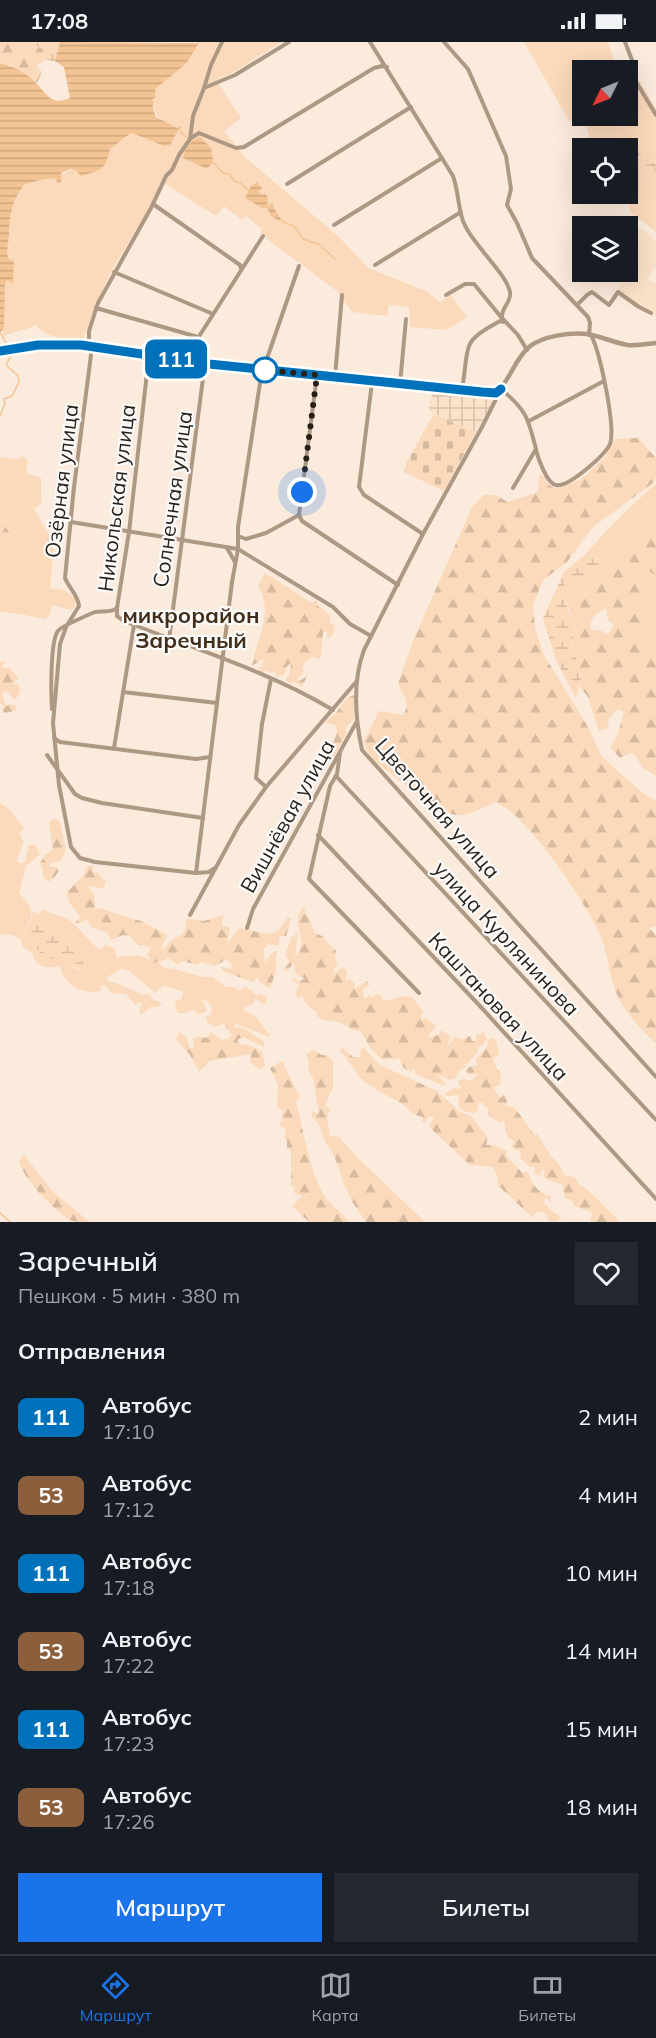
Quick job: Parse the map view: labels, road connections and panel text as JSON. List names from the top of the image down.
{
  "streets": {
    "street": [
      "Озёрная улица",
      "Никольская улица",
      "Солнечная улица",
      "Цветочная улица",
      "Вишнёвая улица",
      "улица Курлянинова",
      "Каштановая улица"
    ]
  },
  "crossings": [
    ["Цветочная улица", "Вишнёвая улица"]
  ],
  "districts": ["микрорайон Заречный"],
  "lines": ["bus line 111"],
  "north": "bottom left",
  "page": {
    "status": "17:08",
    "on_map": "111",
    "heading": [
      ["Заречный", "Пешком · 5 мин · 380 m"],
      "Отправления"
    ],
    "list": [
      {
        "mark": "111",
        "name": "Автобус",
        "note": "17:10",
        "value": "2 мин"
      },
      {
        "mark": "53",
        "name": "Автобус",
        "note": "17:12",
        "value": "4 мин"
      },
      {
        "mark": "111",
        "name": "Автобус",
        "note": "17:18",
        "value": "10 мин"
      },
      {
        "mark": "53",
        "name": "Автобус",
        "note": "17:22",
        "value": "14 мин"
      },
      {
        "mark": "111",
        "name": "Автобус",
        "note": "17:23",
        "value": "15 мин"
      },
      {
        "mark": "53",
        "name": "Автобус",
        "note": "17:26",
        "value": "18 мин"
      }
    ],
    "buttons": ["Маршрут", "Билеты"],
    "tabs": ["Маршрут", "Карта", "Билеты"]
  }
}
